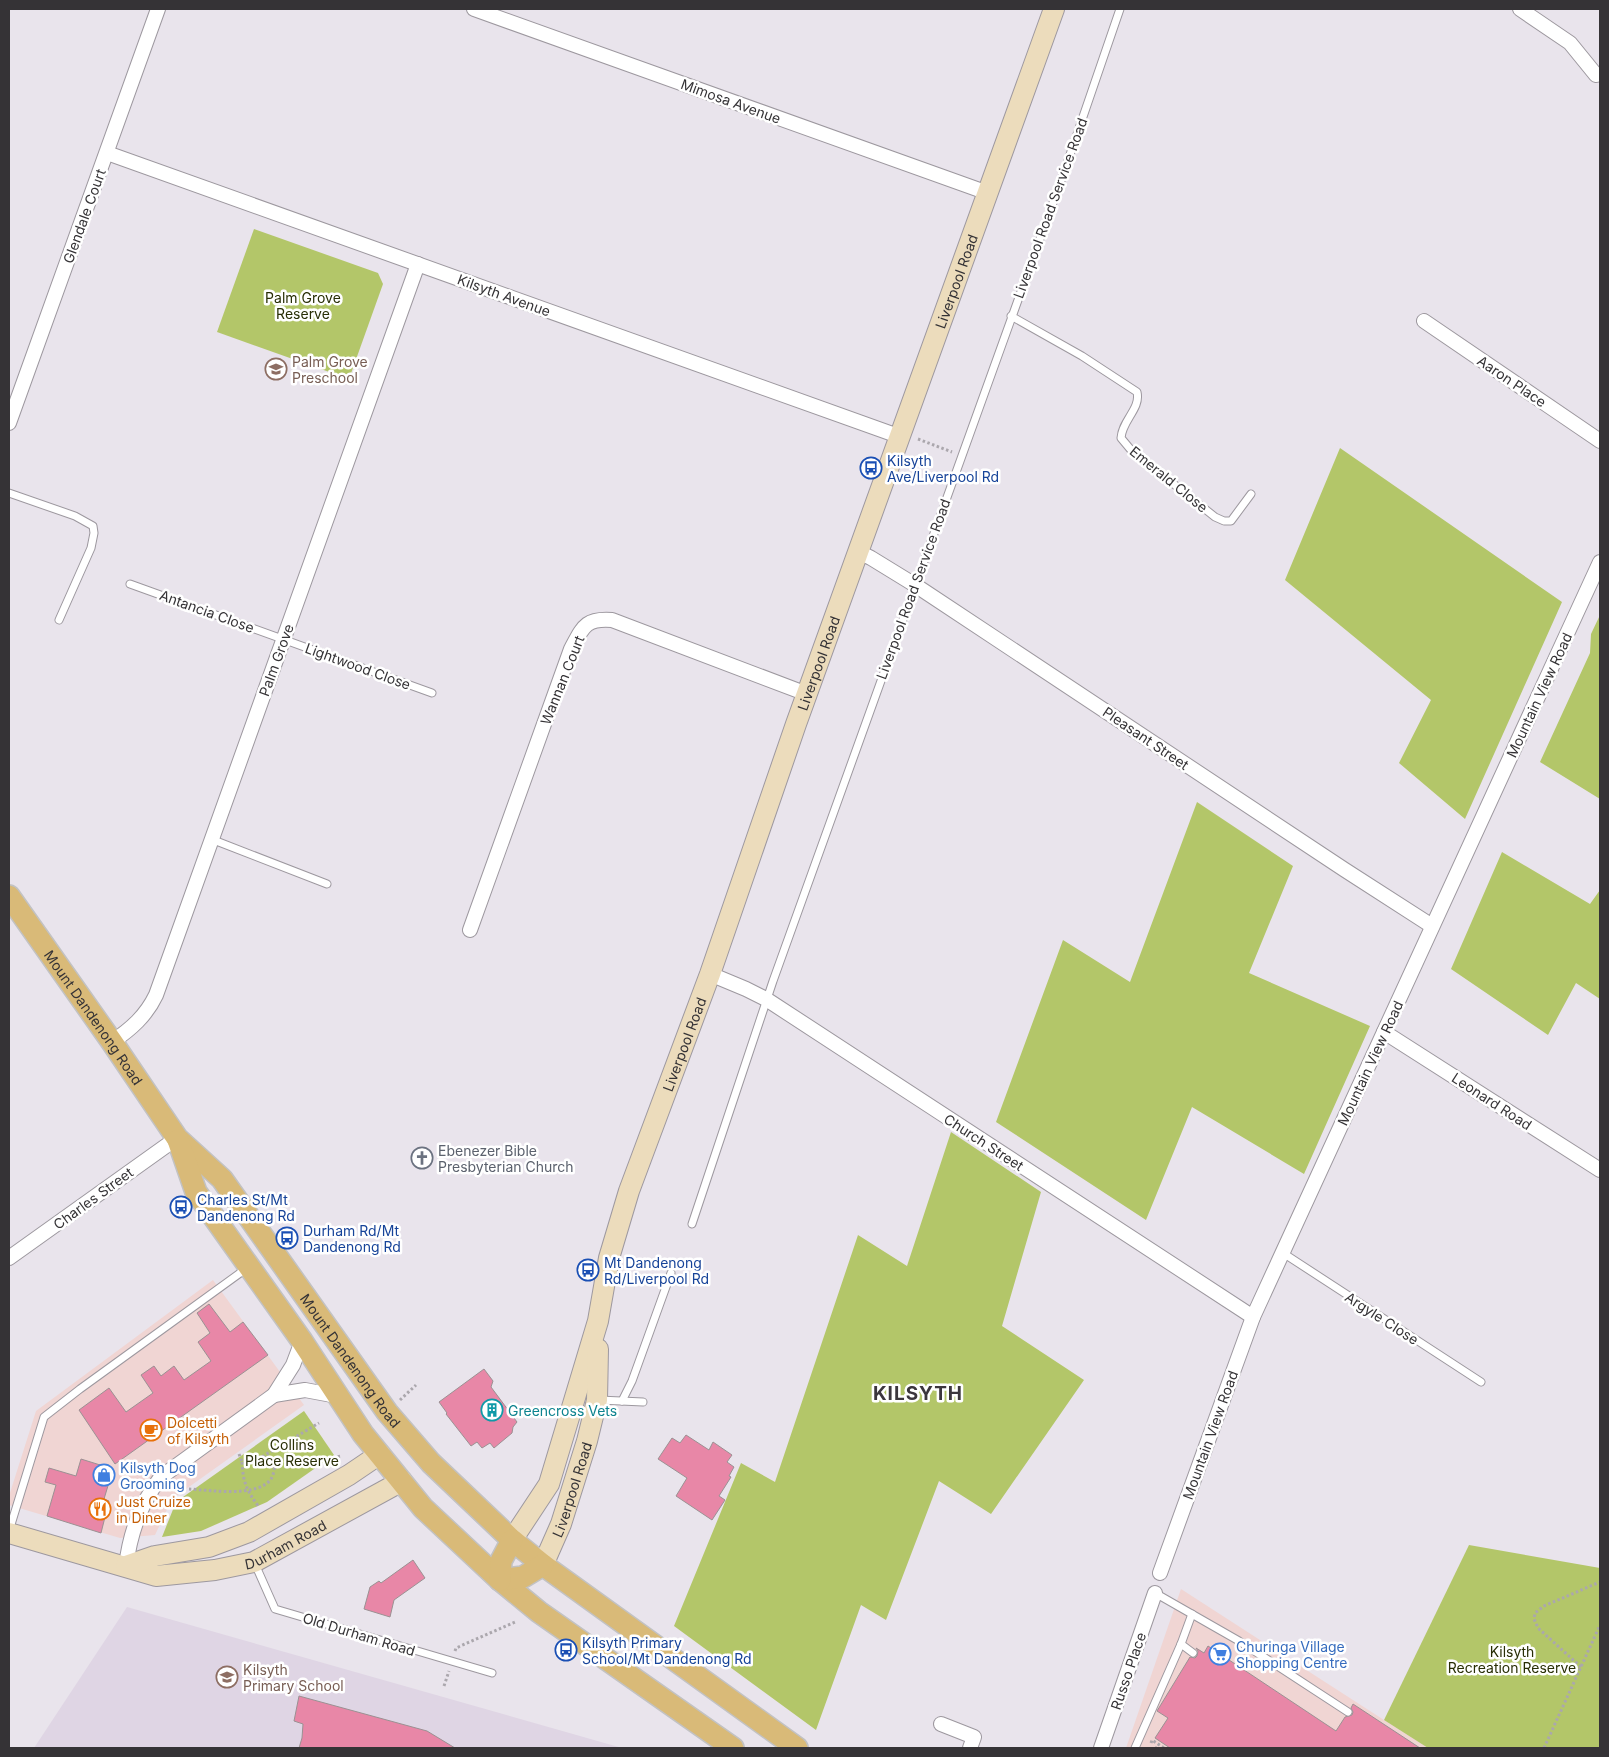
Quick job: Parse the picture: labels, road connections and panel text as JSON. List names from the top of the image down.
{
  "streets": {
    "main road": ["Liverpool Road", "Mount Dandenong Road", "Durham Road"],
    "street": [
      "Mimosa Avenue",
      "Glendale Court",
      "Kilsyth Avenue",
      "Aaron Place",
      "Palm Grove",
      "Wannan Court",
      "Mountain View Road",
      "Pleasant Street",
      "Leonard Road",
      "Church Street",
      "Charles Street",
      "Russo Place"
    ],
    "lane": [
      "Liverpool Road Service Road",
      "Emerald Close",
      "Antancia Close",
      "Lightwood Close",
      "Argyle Close",
      "Old Durham Road"
    ]
  },
  "crossings": [
    ["Mimosa Avenue", "Liverpool Road"],
    ["Liverpool Road Service Road", "Emerald Close"],
    ["Liverpool Road Service Road", "Pleasant Street"],
    ["Liverpool Road Service Road", "Church Street"],
    ["Glendale Court", "Kilsyth Avenue"],
    ["Liverpool Road", "Kilsyth Avenue"],
    ["Liverpool Road", "Wannan Court"],
    ["Liverpool Road", "Pleasant Street"],
    ["Liverpool Road", "Mount Dandenong Road"],
    ["Liverpool Road", "Church Street"],
    ["Kilsyth Avenue", "Palm Grove"],
    ["Antancia Close", "Palm Grove"],
    ["Antancia Close", "Lightwood Close"],
    ["Palm Grove", "Lightwood Close"],
    ["Palm Grove", "Mount Dandenong Road"],
    ["Mountain View Road", "Pleasant Street"],
    ["Mountain View Road", "Leonard Road"],
    ["Mountain View Road", "Church Street"],
    ["Mountain View Road", "Argyle Close"],
    ["Mount Dandenong Road", "Charles Street"],
    ["Mount Dandenong Road", "Durham Road"],
    ["Durham Road", "Old Durham Road"]
  ],
  "districts": ["KILSYTH"],
  "parks": ["Palm Grove Reserve", "Collins Place Reserve", "Kilsyth Recreation Reserve"],
  "places": {
    "school or university": ["Palm Grove Preschool", "Kilsyth Primary School"],
    "bus stop": [
      "Kilsyth Ave/Liverpool Rd",
      "Charles St/Mt Dandenong Rd",
      "Durham Rd/Mt Dandenong Rd",
      "Mt Dandenong Rd/Liverpool Rd",
      "Kilsyth Primary School/Mt Dandenong Rd"
    ],
    "church": ["Ebenezer Bible Presbyterian Church"],
    "building": ["Greencross Vets"],
    "cafe": ["Dolcetti of Kilsyth"],
    "shop": ["Kilsyth Dog Grooming"],
    "restaurant": ["Just Cruize in Diner"],
    "supermarket": ["Churinga Village Shopping Centre"]
  }
}
